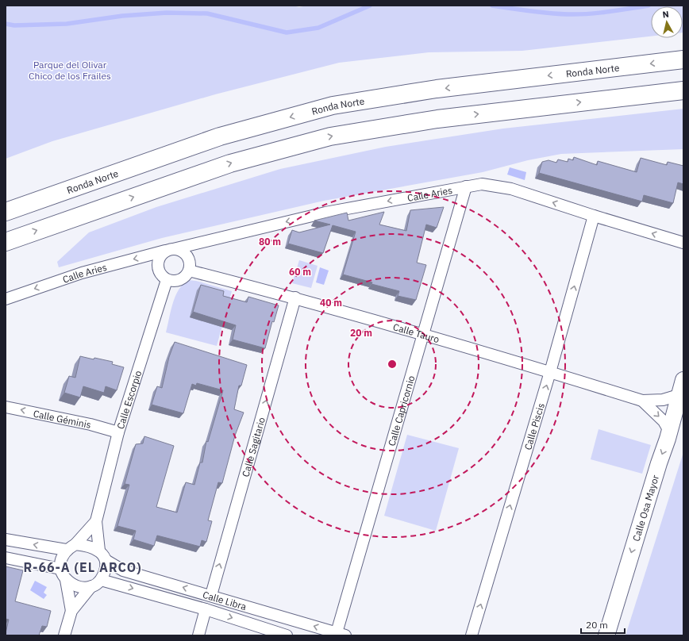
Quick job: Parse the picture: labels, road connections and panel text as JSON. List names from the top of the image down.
{
  "streets": {
    "highway": ["Ronda Norte"],
    "main road": ["Calle Osa Mayor"],
    "street": [
      "Calle Aries",
      "Calle Tauro",
      "Calle Escorpio",
      "Calle Capricornio",
      "Calle Géminis",
      "Calle Piscis",
      "Calle Sagitario",
      "Calle Libra"
    ]
  },
  "crossings": [
    ["Calle Aries", "Calle Tauro"],
    ["Calle Aries", "Calle Escorpio"],
    ["Calle Aries", "Calle Capricornio"],
    ["Calle Aries", "Calle Piscis"],
    ["Calle Tauro", "Calle Escorpio"],
    ["Calle Tauro", "Calle Capricornio"],
    ["Calle Tauro", "Calle Piscis"],
    ["Calle Tauro", "Calle Sagitario"],
    ["Calle Tauro", "Calle Osa Mayor"],
    ["Calle Escorpio", "Calle Géminis"],
    ["Calle Capricornio", "Calle Libra"],
    ["Calle Sagitario", "Calle Libra"]
  ],
  "one_way": [
    "Calle Aries",
    "Calle Géminis",
    "Calle Piscis",
    "Calle Sagitario",
    "Calle Osa Mayor"
  ],
  "districts": ["R-66-A (EL ARCO)"],
  "parks": ["Parque del Olivar Chico de los Frailes"],
  "scale_bar": "20 m",
  "north": "top",
  "rings": [
    "80 m",
    "60 m",
    "40 m",
    "20 m"
  ]
}
